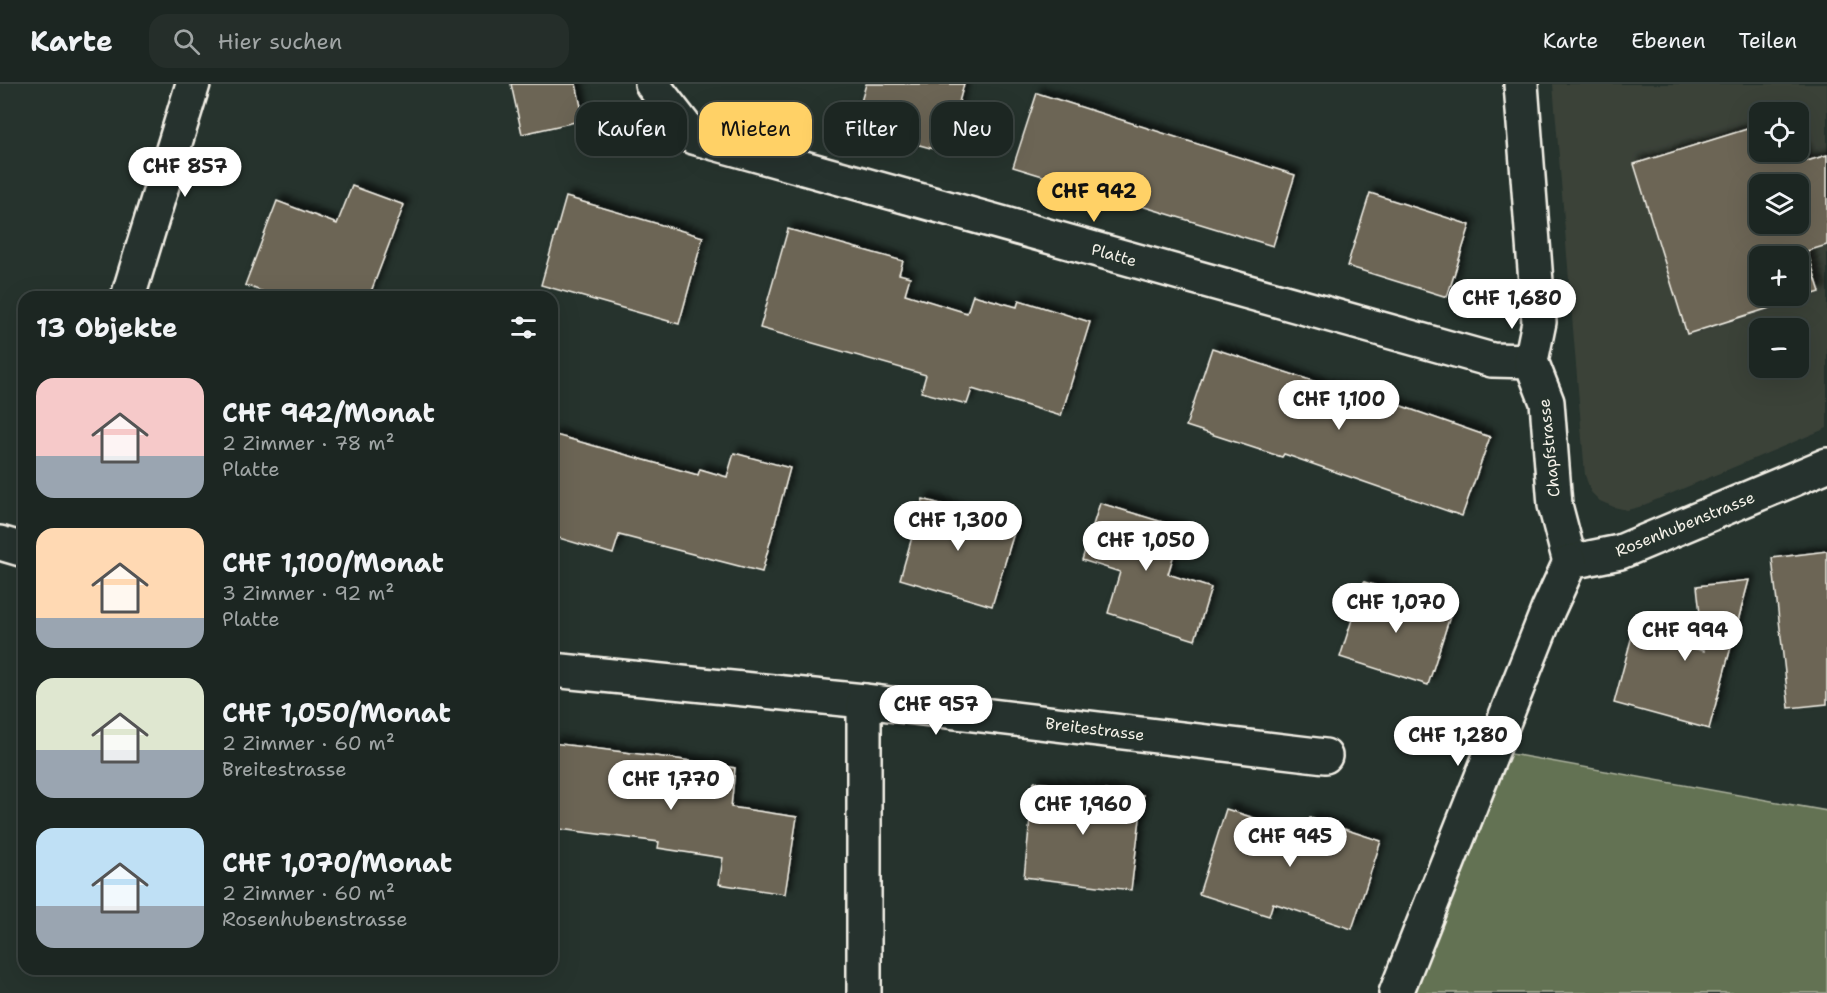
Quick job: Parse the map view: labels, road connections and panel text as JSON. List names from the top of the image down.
{
  "streets": {
    "street": [
      "Platte",
      "Chapfstrasse",
      "Rosenhubenstrasse",
      "Breitestrasse"
    ]
  },
  "crossings": [
    ["Platte", "Chapfstrasse"],
    ["Chapfstrasse", "Rosenhubenstrasse"]
  ],
  "page": {
    "header": "Karte",
    "search": "Hier suchen",
    "nav": ["Karte", "Ebenen", "Teilen"],
    "map_buttons": ["+", "−"],
    "chip": [
      "Kaufen",
      "Mieten",
      "Filter",
      "Neu"
    ],
    "price": [
      "CHF 857",
      "CHF 942",
      "CHF 1,680",
      "CHF 1,100",
      "CHF 1,300",
      "CHF 1,050",
      "CHF 1,070",
      "CHF 994",
      "CHF 957",
      "CHF 1,280",
      "CHF 1,770",
      "CHF 1,960",
      "CHF 945"
    ],
    "heading": "13 Objekte",
    "list": [
      {
        "name": "CHF 942/Monat",
        "note": "2 Zimmer · 78 m² · Platte"
      },
      {
        "name": "CHF 1,100/Monat",
        "note": "3 Zimmer · 92 m² · Platte"
      },
      {
        "name": "CHF 1,050/Monat",
        "note": "2 Zimmer · 60 m² · Breitestrasse"
      },
      {
        "name": "CHF 1,070/Monat",
        "note": "2 Zimmer · 60 m² · Rosenhubenstrasse"
      }
    ]
  }
}
